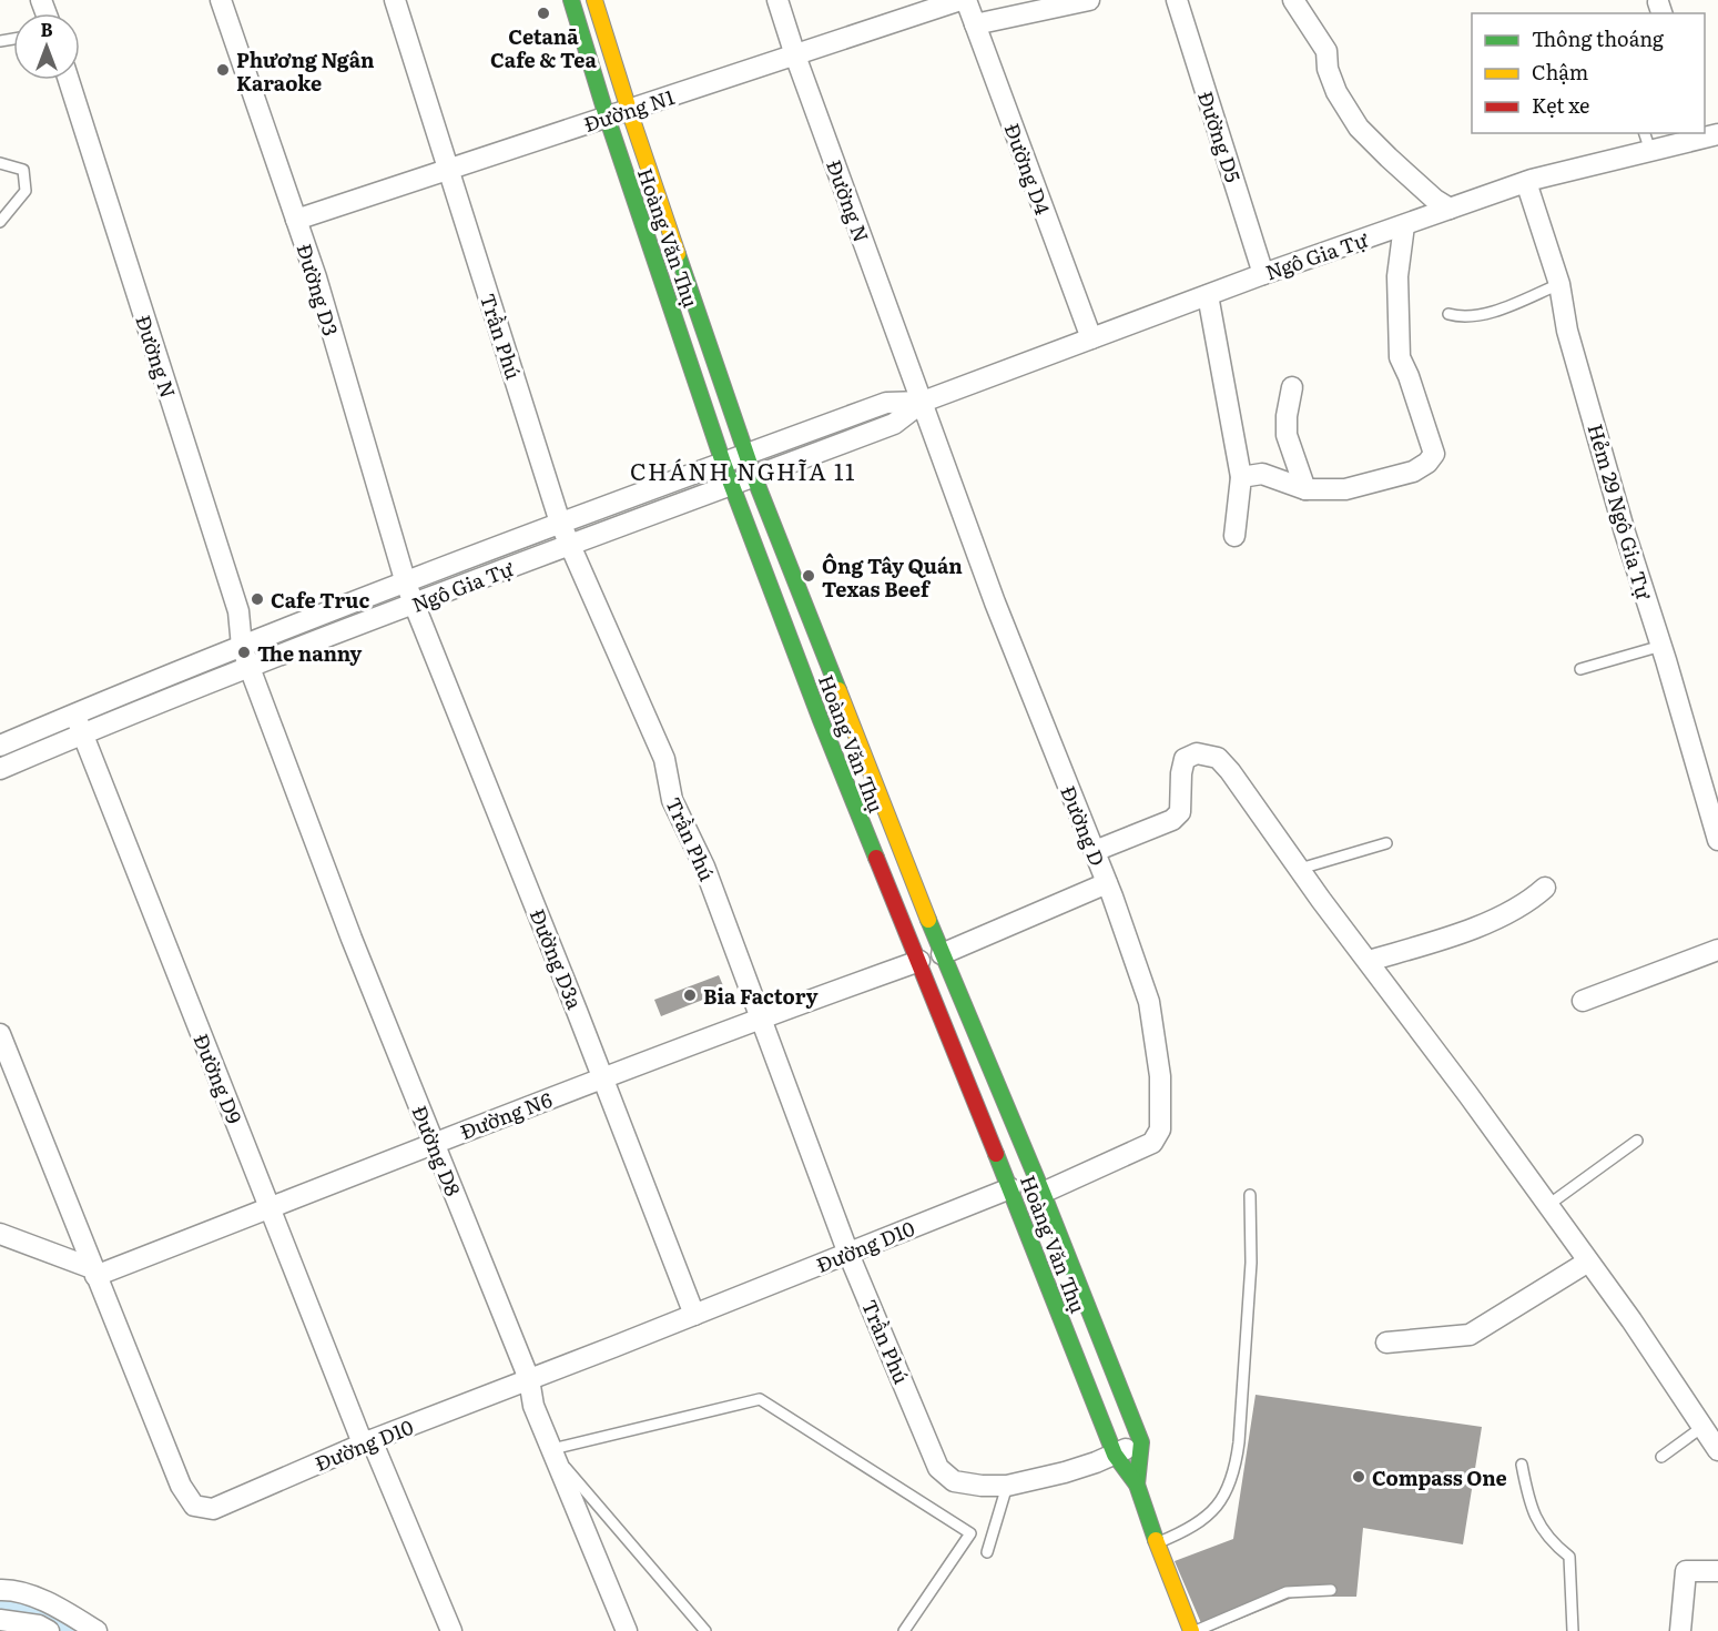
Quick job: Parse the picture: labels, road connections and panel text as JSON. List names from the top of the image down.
{
  "streets": {
    "street": [
      "Đường N1",
      "Đường D5",
      "Đường D4",
      "Đường N",
      "Hoàng Văn Thụ",
      "Ngô Gia Tự",
      "Đường D3",
      "Trần Phú",
      "Hẻm 29 Ngô Gia Tự",
      "Đường D",
      "Đường D3a",
      "Đường D9",
      "Đường N6",
      "Đường D8",
      "Đường D10"
    ]
  },
  "crossings": [
    ["Đường N1", "Đường N"],
    ["Đường N1", "Hoàng Văn Thụ"],
    ["Đường N1", "Đường D3"],
    ["Đường N1", "Trần Phú"],
    ["Đường D5", "Ngô Gia Tự"],
    ["Đường D4", "Ngô Gia Tự"],
    ["Đường N", "Ngô Gia Tự"],
    ["Đường N", "Đường D"],
    ["Đường N", "Đường D8"],
    ["Hoàng Văn Thụ", "Ngô Gia Tự"],
    ["Hoàng Văn Thụ", "Trần Phú"],
    ["Hoàng Văn Thụ", "Đường D"],
    ["Hoàng Văn Thụ", "Đường N6"],
    ["Hoàng Văn Thụ", "Đường D10"],
    ["Ngô Gia Tự", "Đường D3"],
    ["Ngô Gia Tự", "Trần Phú"],
    ["Ngô Gia Tự", "Hẻm 29 Ngô Gia Tự"],
    ["Ngô Gia Tự", "Đường D"],
    ["Ngô Gia Tự", "Đường D3a"],
    ["Ngô Gia Tự", "Đường D9"],
    ["Ngô Gia Tự", "Đường D8"],
    ["Đường D3", "Đường D3a"],
    ["Trần Phú", "Đường N6"],
    ["Trần Phú", "Đường D10"],
    ["Đường D3a", "Đường N6"],
    ["Đường D3a", "Đường D10"],
    ["Đường D9", "Đường N6"],
    ["Đường D9", "Đường D10"],
    ["Đường N6", "Đường D8"],
    ["Đường N6", "Đường D10"],
    ["Đường D8", "Đường D10"]
  ],
  "districts": ["CHÁNH NGHĨA 11"],
  "places": [
    "Cetanā Cafe & Tea",
    "Phương Ngân Karaoke",
    "Ông Tây Quán Texas Beef",
    "Cafe Truc",
    "The nanny",
    "Bia Factory",
    "Compass One"
  ],
  "legend": ["Thông thoáng", "Chậm", "Kẹt xe"],
  "north": "top"
}
